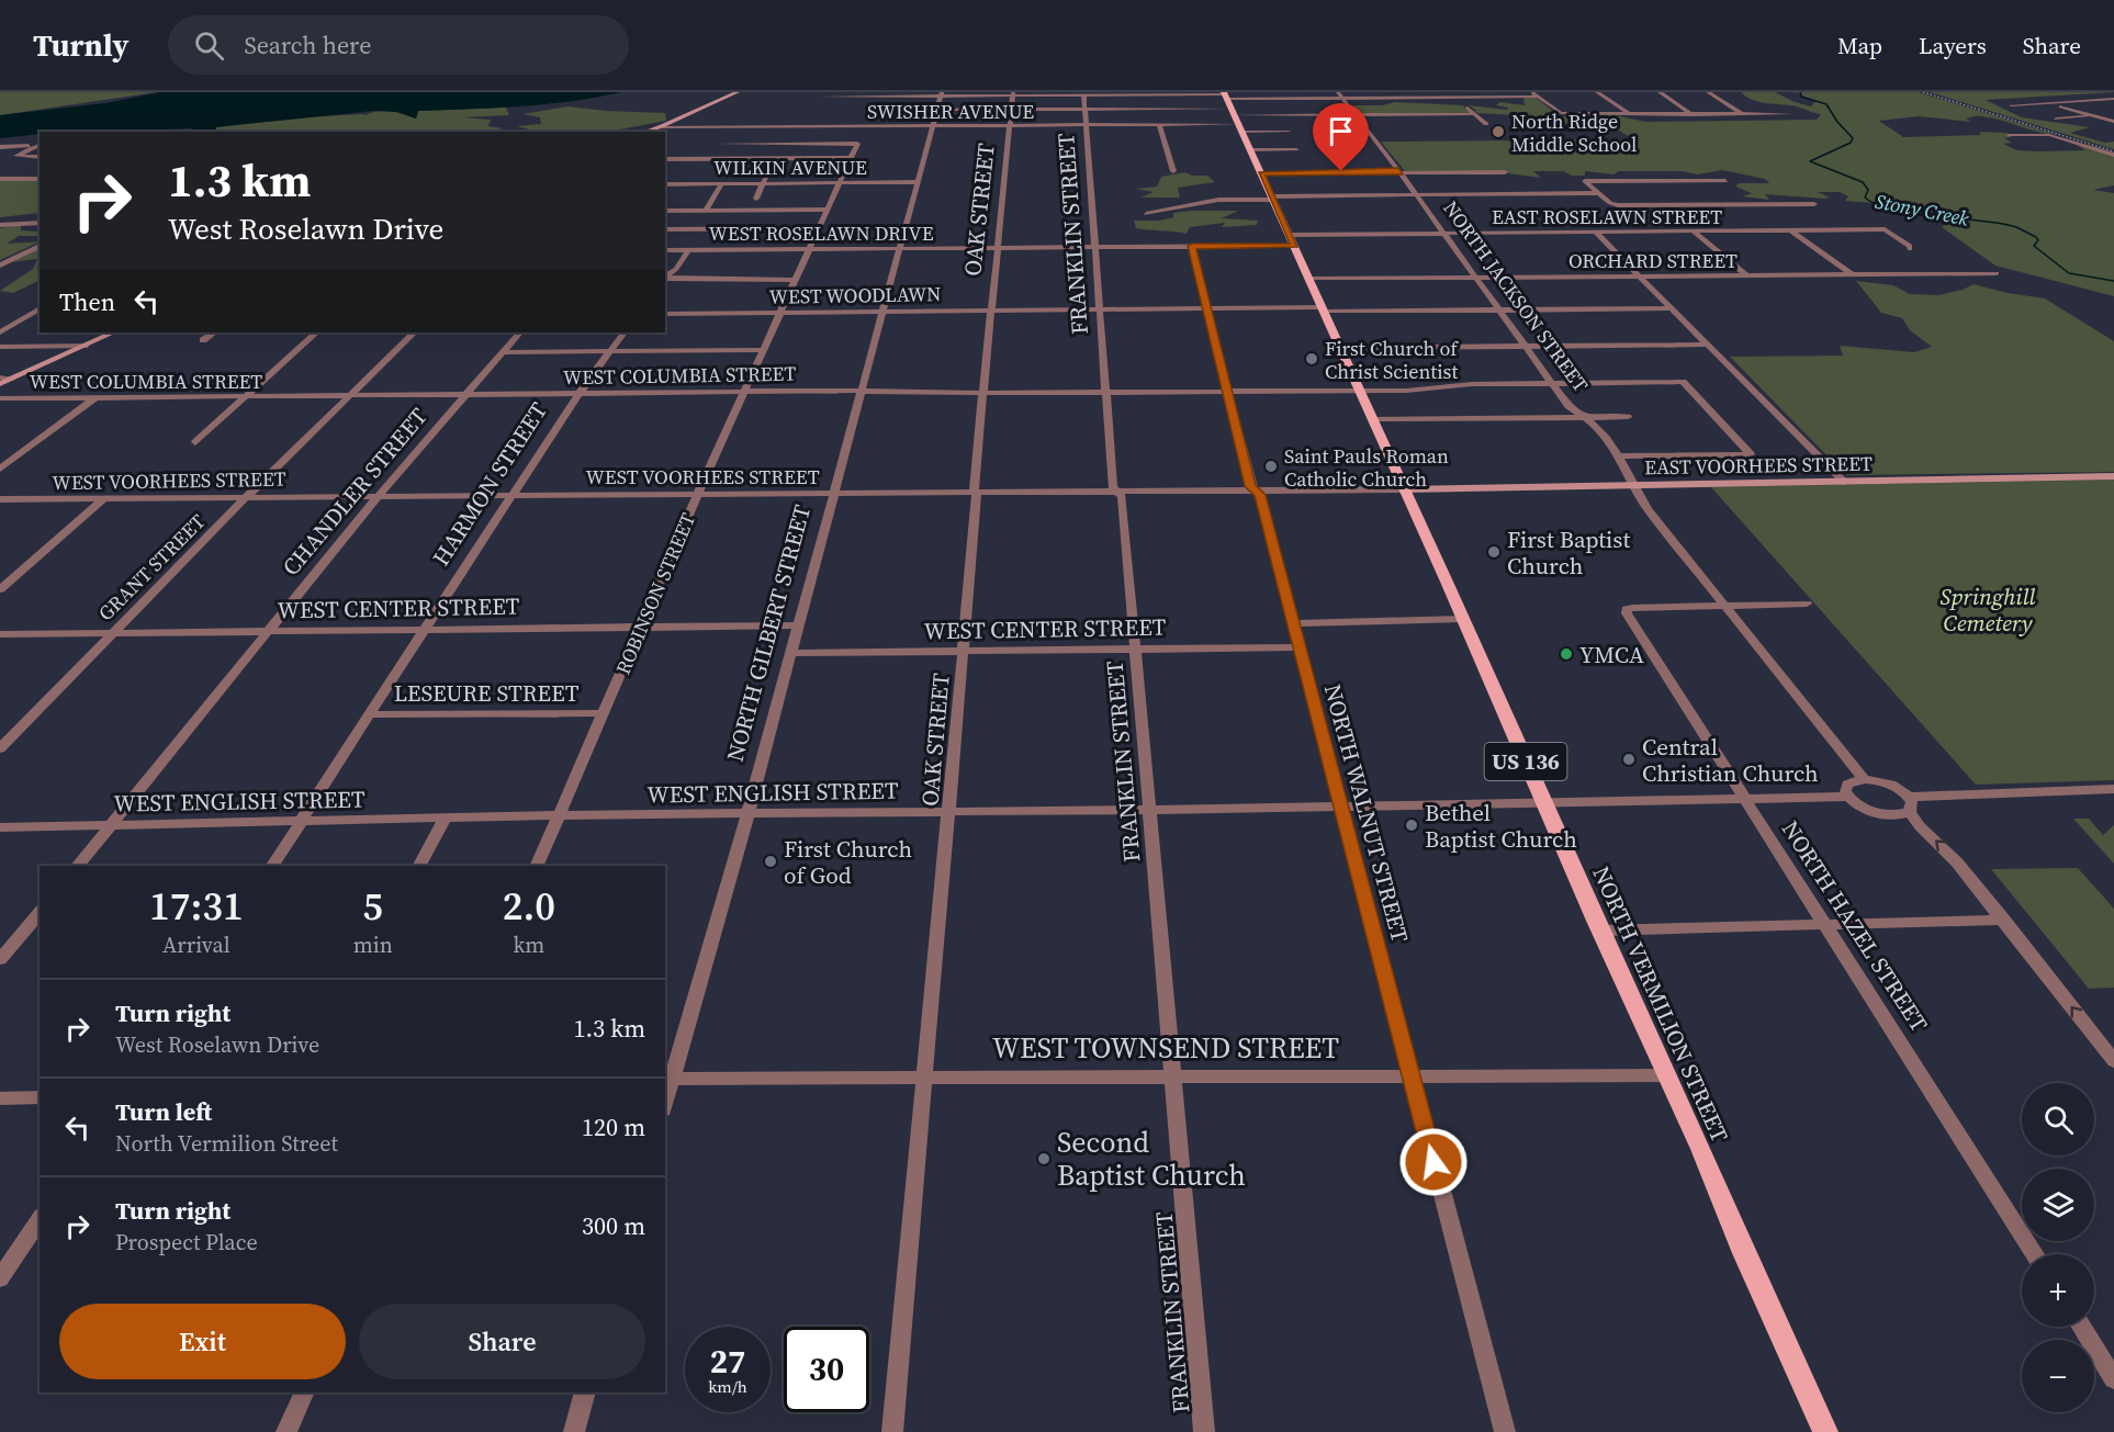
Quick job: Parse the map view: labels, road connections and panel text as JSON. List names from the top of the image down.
{
  "streets": {
    "main road": ["EAST VOORHEES STREET", "US 136", "NORTH VERMILION STREET"],
    "street": [
      "SWISHER AVENUE",
      "WILKIN AVENUE",
      "OAK STREET",
      "EAST ROSELAWN STREET",
      "WEST ROSELAWN DRIVE",
      "FRANKLIN STREET",
      "ORCHARD STREET",
      "WEST WOODLAWN",
      "NORTH JACKSON STREET",
      "WEST COLUMBIA STREET",
      "WEST VOORHEES STREET",
      "HARMON STREET",
      "CHANDLER STREET",
      "GRANT STREET",
      "ROBINSON STREET",
      "WEST CENTER STREET",
      "NORTH GILBERT STREET",
      "LESEURE STREET",
      "WEST ENGLISH STREET",
      "NORTH WALNUT STREET",
      "NORTH HAZEL STREET",
      "WEST TOWNSEND STREET"
    ]
  },
  "crossings": [
    ["SWISHER AVENUE", "OAK STREET"],
    ["SWISHER AVENUE", "FRANKLIN STREET"],
    ["SWISHER AVENUE", "NORTH GILBERT STREET"],
    ["SWISHER AVENUE", "NORTH VERMILION STREET"],
    ["WILKIN AVENUE", "ROBINSON STREET"],
    ["WILKIN AVENUE", "NORTH GILBERT STREET"],
    ["OAK STREET", "WEST ROSELAWN DRIVE"],
    ["OAK STREET", "WEST WOODLAWN"],
    ["OAK STREET", "WEST COLUMBIA STREET"],
    ["OAK STREET", "WEST VOORHEES STREET"],
    ["OAK STREET", "WEST CENTER STREET"],
    ["OAK STREET", "WEST ENGLISH STREET"],
    ["OAK STREET", "WEST TOWNSEND STREET"],
    ["EAST ROSELAWN STREET", "WEST ROSELAWN DRIVE"],
    ["EAST ROSELAWN STREET", "NORTH JACKSON STREET"],
    ["EAST ROSELAWN STREET", "NORTH VERMILION STREET"],
    ["WEST ROSELAWN DRIVE", "FRANKLIN STREET"],
    ["WEST ROSELAWN DRIVE", "ROBINSON STREET"],
    ["WEST ROSELAWN DRIVE", "NORTH GILBERT STREET"],
    ["WEST ROSELAWN DRIVE", "NORTH WALNUT STREET"],
    ["WEST ROSELAWN DRIVE", "NORTH VERMILION STREET"],
    ["FRANKLIN STREET", "WEST WOODLAWN"],
    ["FRANKLIN STREET", "WEST COLUMBIA STREET"],
    ["FRANKLIN STREET", "WEST VOORHEES STREET"],
    ["FRANKLIN STREET", "WEST CENTER STREET"],
    ["FRANKLIN STREET", "WEST ENGLISH STREET"],
    ["FRANKLIN STREET", "WEST TOWNSEND STREET"],
    ["ORCHARD STREET", "NORTH JACKSON STREET"],
    ["ORCHARD STREET", "NORTH VERMILION STREET"],
    ["WEST WOODLAWN", "NORTH JACKSON STREET"],
    ["WEST WOODLAWN", "ROBINSON STREET"],
    ["WEST WOODLAWN", "NORTH GILBERT STREET"],
    ["WEST WOODLAWN", "NORTH WALNUT STREET"],
    ["WEST WOODLAWN", "NORTH VERMILION STREET"],
    ["NORTH JACKSON STREET", "WEST COLUMBIA STREET"],
    ["NORTH JACKSON STREET", "EAST VOORHEES STREET"],
    ["NORTH JACKSON STREET", "NORTH HAZEL STREET"],
    ["WEST COLUMBIA STREET", "HARMON STREET"],
    ["WEST COLUMBIA STREET", "CHANDLER STREET"],
    ["WEST COLUMBIA STREET", "GRANT STREET"],
    ["WEST COLUMBIA STREET", "ROBINSON STREET"],
    ["WEST COLUMBIA STREET", "NORTH GILBERT STREET"],
    ["WEST COLUMBIA STREET", "NORTH WALNUT STREET"],
    ["WEST COLUMBIA STREET", "NORTH VERMILION STREET"],
    ["EAST VOORHEES STREET", "WEST VOORHEES STREET"],
    ["EAST VOORHEES STREET", "NORTH VERMILION STREET"],
    ["WEST VOORHEES STREET", "HARMON STREET"],
    ["WEST VOORHEES STREET", "CHANDLER STREET"],
    ["WEST VOORHEES STREET", "GRANT STREET"],
    ["WEST VOORHEES STREET", "ROBINSON STREET"],
    ["WEST VOORHEES STREET", "NORTH GILBERT STREET"],
    ["WEST VOORHEES STREET", "NORTH WALNUT STREET"],
    ["WEST VOORHEES STREET", "NORTH VERMILION STREET"],
    ["HARMON STREET", "WEST CENTER STREET"],
    ["HARMON STREET", "LESEURE STREET"],
    ["HARMON STREET", "WEST ENGLISH STREET"],
    ["CHANDLER STREET", "WEST CENTER STREET"],
    ["CHANDLER STREET", "WEST ENGLISH STREET"],
    ["GRANT STREET", "WEST CENTER STREET"],
    ["ROBINSON STREET", "WEST CENTER STREET"],
    ["ROBINSON STREET", "LESEURE STREET"],
    ["ROBINSON STREET", "WEST ENGLISH STREET"],
    ["WEST CENTER STREET", "NORTH GILBERT STREET"],
    ["WEST CENTER STREET", "NORTH WALNUT STREET"],
    ["NORTH GILBERT STREET", "WEST ENGLISH STREET"],
    ["NORTH GILBERT STREET", "WEST TOWNSEND STREET"],
    ["WEST ENGLISH STREET", "NORTH WALNUT STREET"],
    ["WEST ENGLISH STREET", "NORTH HAZEL STREET"],
    ["WEST ENGLISH STREET", "NORTH VERMILION STREET"],
    ["NORTH WALNUT STREET", "WEST TOWNSEND STREET"],
    ["NORTH VERMILION STREET", "WEST TOWNSEND STREET"]
  ],
  "water": ["Stony Creek"],
  "parks": ["Springhill Cemetery"],
  "places": [
    "North Ridge Middle School",
    "First Church of Christ Scientist",
    "Saint Pauls Roman Catholic Church",
    "First Baptist Church",
    "YMCA",
    "Central Christian Church",
    "Bethel Baptist Church",
    "First Church of God",
    "Second Baptist Church"
  ],
  "page": {
    "header": "Turnly",
    "search": "Search here",
    "nav": ["Map", "Layers", "Share"],
    "turn": ["1.3 km", "West Roselawn Drive"],
    "then": "Then",
    "eta": [
      "17:31",
      "Arrival",
      "5",
      "min",
      "2.0",
      "km"
    ],
    "list": [
      {
        "name": "Turn right",
        "note": "West Roselawn Drive",
        "value": "1.3 km"
      },
      {
        "name": "Turn left",
        "note": "North Vermilion Street",
        "value": "120 m"
      },
      {
        "name": "Turn right",
        "note": "Prospect Place",
        "value": "300 m"
      }
    ],
    "map_buttons": ["+", "−"],
    "buttons": ["Exit", "Share"],
    "speed": "27 km/h",
    "limit": "30"
  }
}
